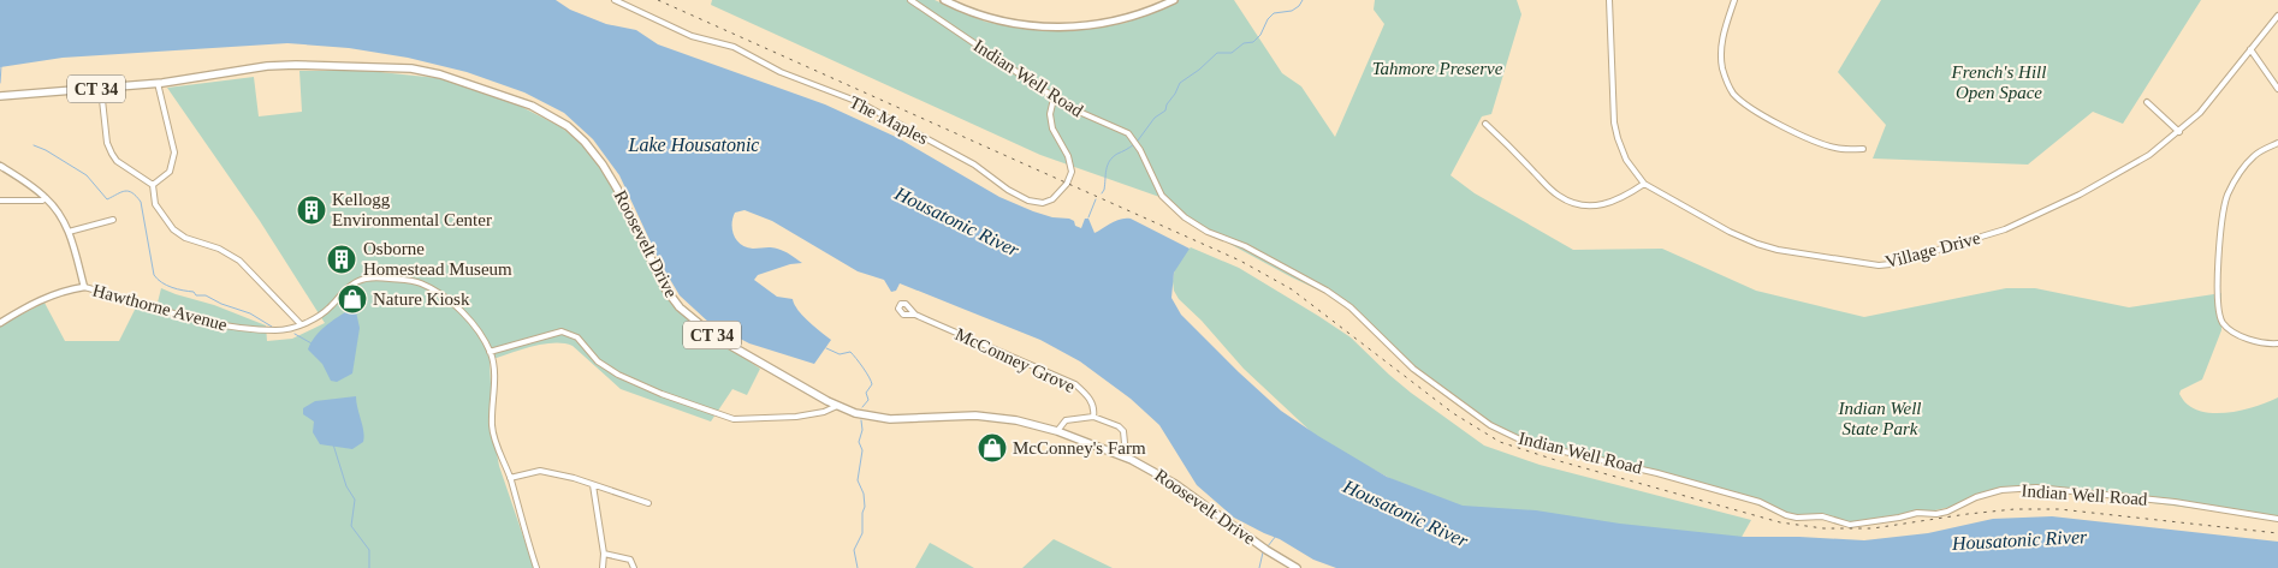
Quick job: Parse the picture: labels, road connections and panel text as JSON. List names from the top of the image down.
{
  "streets": {
    "main road": ["CT 34", "Roosevelt Drive"],
    "street": [
      "Indian Well Road",
      "The Maples",
      "Village Drive",
      "Hawthorne Avenue",
      "McConney Grove"
    ]
  },
  "crossings": [
    ["Indian Well Road", "The Maples"],
    ["Roosevelt Drive", "McConney Grove"]
  ],
  "water": ["Lake Housatonic", "Housatonic River"],
  "parks": ["Tahmore Preserve", "French's Hill Open Space", "Indian Well State Park"],
  "places": {
    "building": ["Kellogg Environmental Center", "Osborne Homestead Museum"],
    "shop": ["Nature Kiosk", "McConney's Farm"]
  }
}
